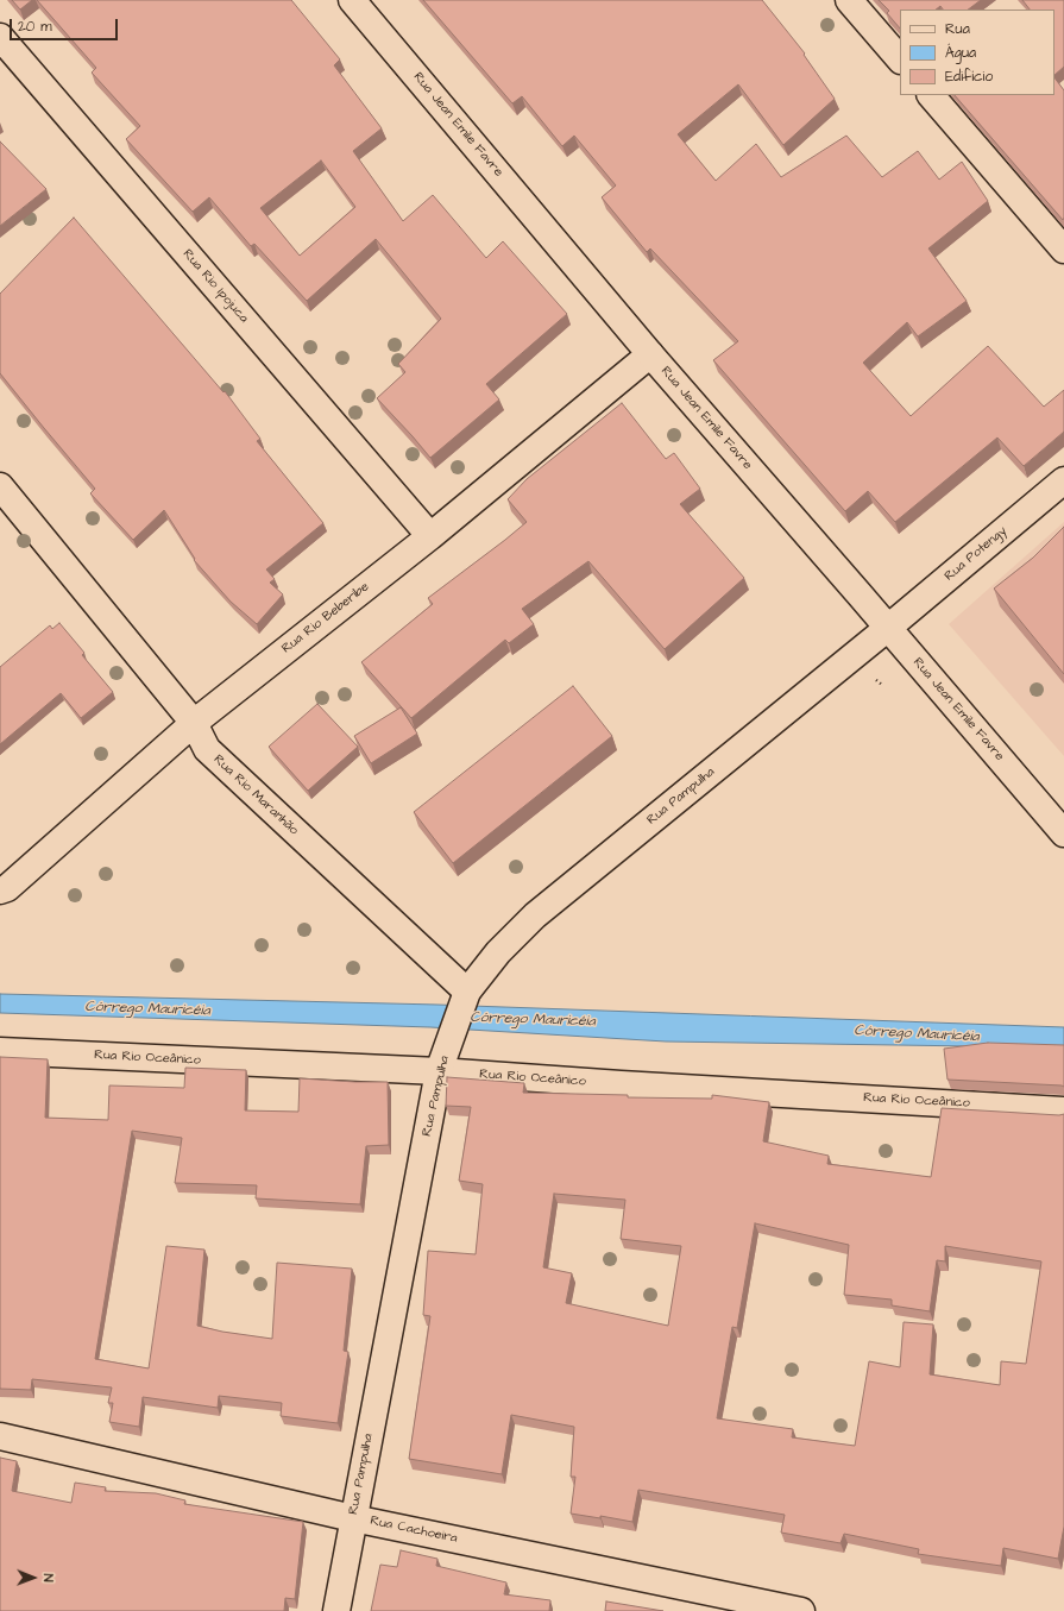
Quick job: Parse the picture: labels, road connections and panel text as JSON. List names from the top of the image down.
{
  "streets": {
    "street": [
      "Rua Jean Emile Favre",
      "Rua Rio Ipojuca",
      "Rua Potengy",
      "Rua Rio Beberibe",
      "Rua Rio Maranhão",
      "Rua Pampulha",
      "Rua Rio Oceânico",
      "Rua Cachoeira"
    ]
  },
  "crossings": [
    ["Rua Jean Emile Favre", "Rua Potengy"],
    ["Rua Jean Emile Favre", "Rua Rio Beberibe"],
    ["Rua Jean Emile Favre", "Rua Pampulha"],
    ["Rua Rio Ipojuca", "Rua Rio Beberibe"],
    ["Rua Potengy", "Rua Pampulha"],
    ["Rua Rio Beberibe", "Rua Rio Maranhão"],
    ["Rua Rio Maranhão", "Rua Pampulha"],
    ["Rua Pampulha", "Rua Rio Oceânico"],
    ["Rua Pampulha", "Rua Cachoeira"]
  ],
  "water": ["Córrego Mauricéia"],
  "legend": ["Rua", "Água", "Edifício"],
  "scale_bar": "20 m",
  "north": "right"
}
